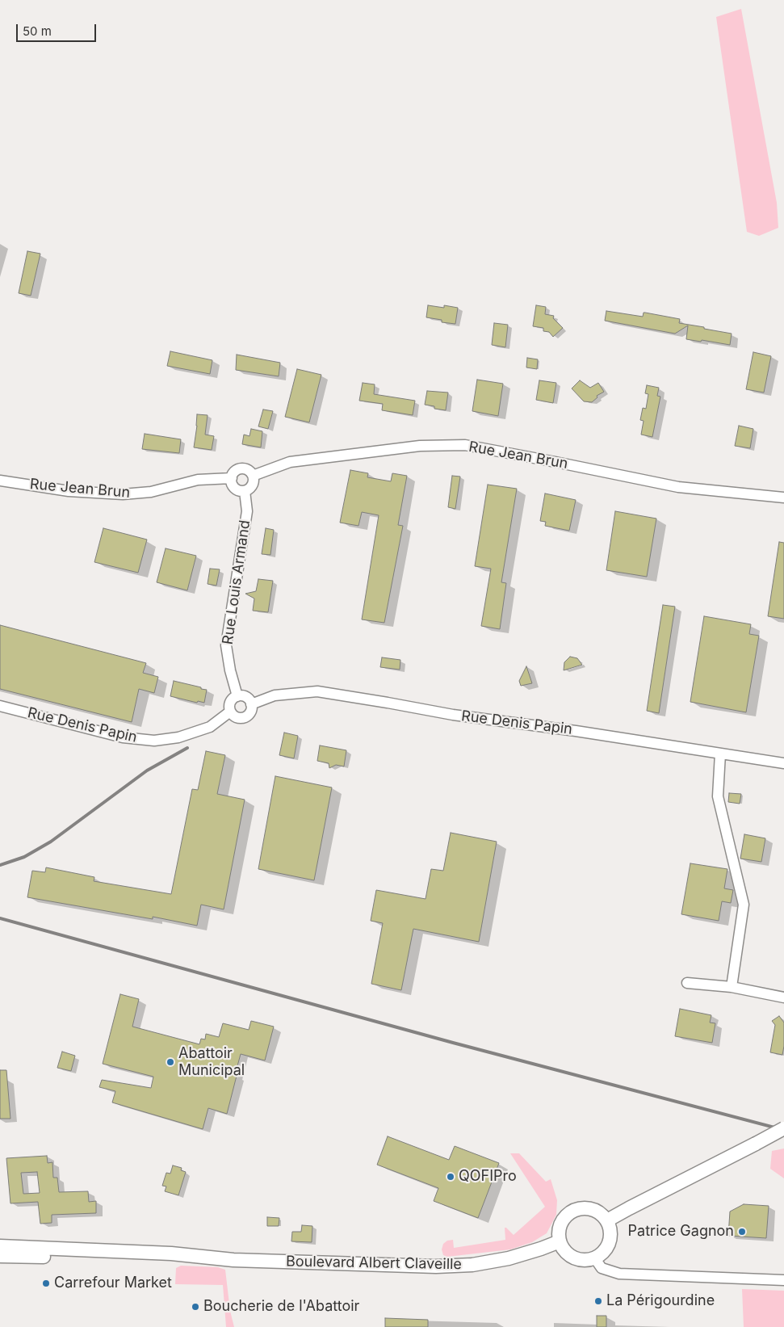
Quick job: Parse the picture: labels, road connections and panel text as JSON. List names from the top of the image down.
{
  "streets": {
    "main road": ["Boulevard Albert Claveille"],
    "street": ["Rue Jean Brun", "Rue Louis Armand", "Rue Denis Papin"]
  },
  "crossings": [
    ["Rue Jean Brun", "Rue Louis Armand"],
    ["Rue Louis Armand", "Rue Denis Papin"]
  ],
  "places": [
    "Abattoir Municipal",
    "QOFIPro",
    "Patrice Gagnon",
    "Carrefour Market",
    "La Périgourdine",
    "Boucherie de l'Abattoir"
  ],
  "scale_bar": "50 m"
}
